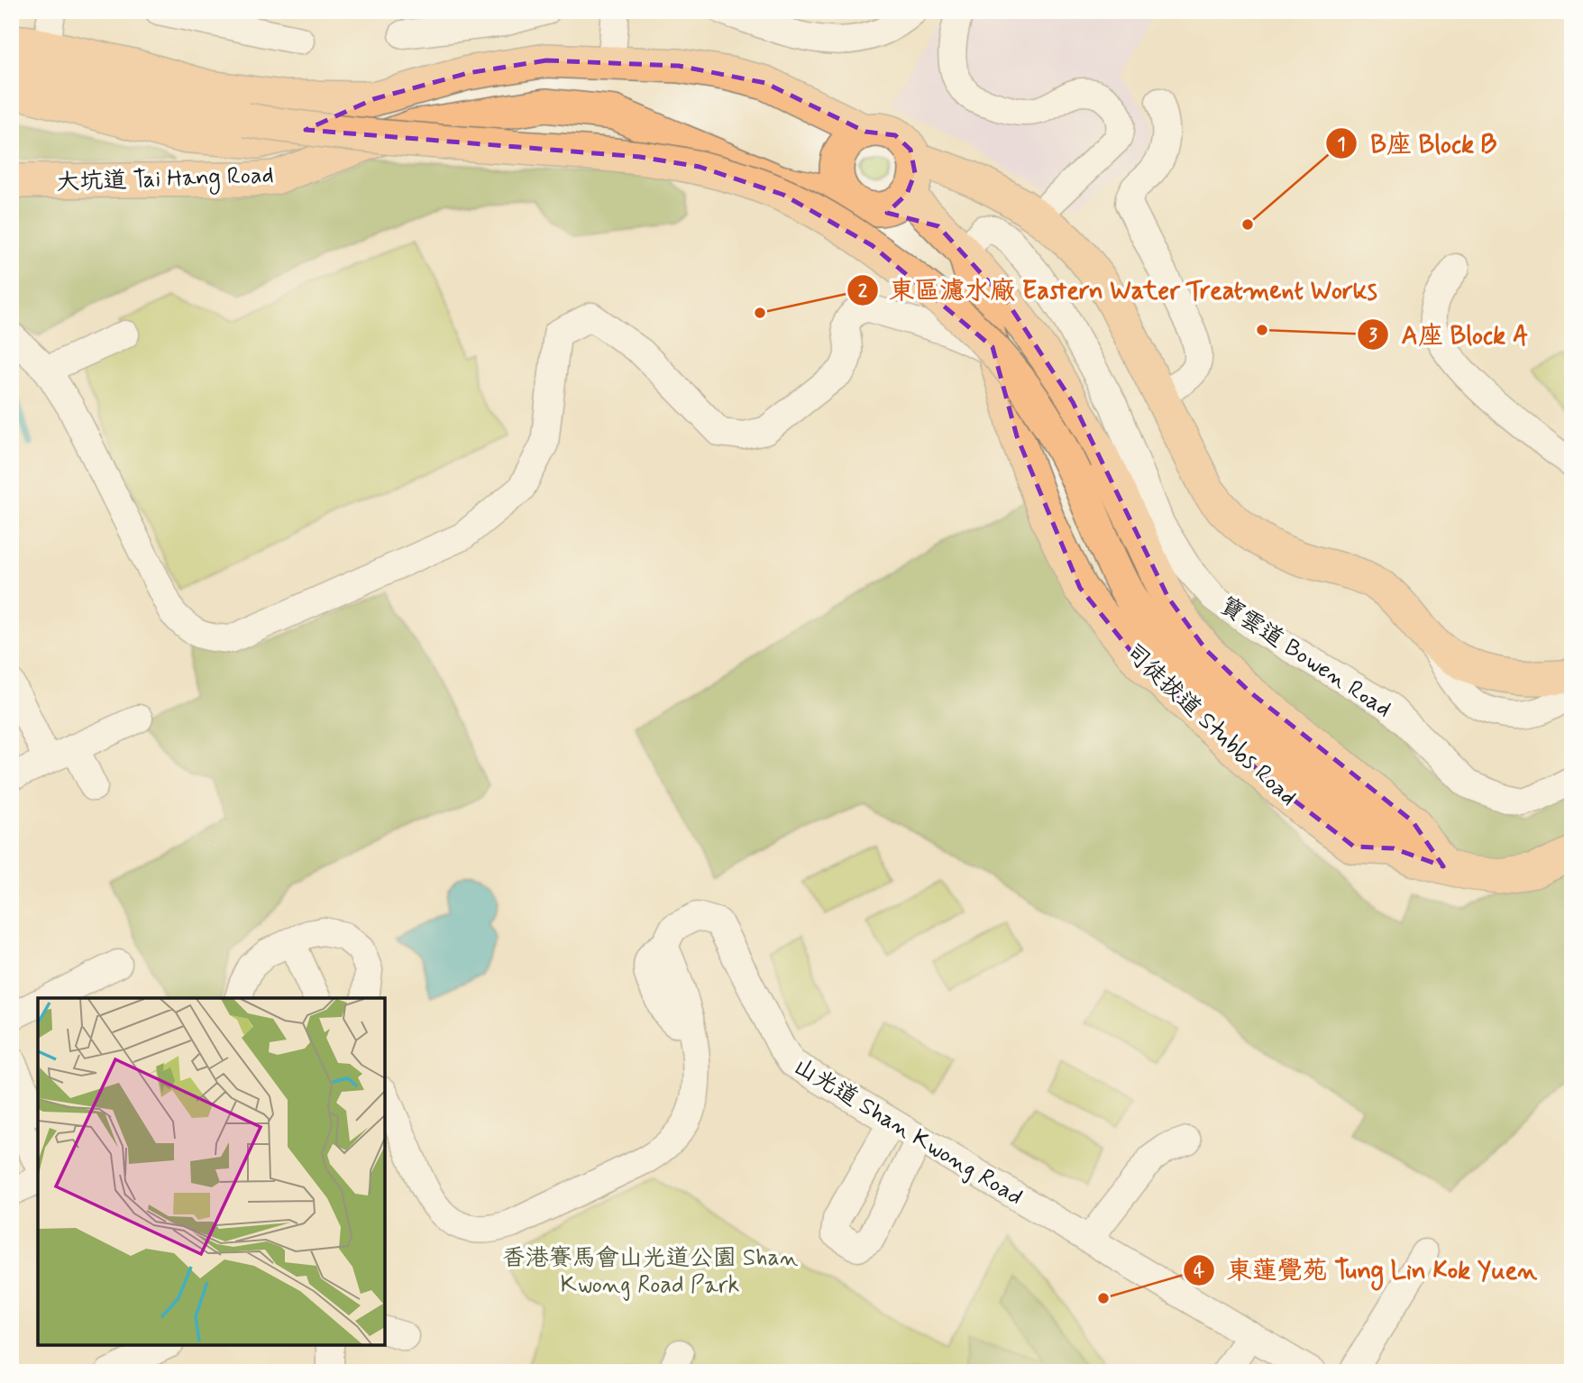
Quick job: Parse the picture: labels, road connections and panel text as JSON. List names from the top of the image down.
{
  "streets": {
    "main road": ["大坑道 Tai Hang Road", "司徒拔道 Stubbs Road"],
    "street": ["寶雲道 Bowen Road", "山光道 Shan Kwong Road"]
  },
  "crossings": [
    ["大坑道 Tai Hang Road", "司徒拔道 Stubbs Road"],
    ["寶雲道 Bowen Road", "司徒拔道 Stubbs Road"]
  ],
  "parks": ["香港賽馬會山光道公園 Shan Kwong Road Park"],
  "places": [
    "B座 Block B",
    "東區濾水廠 Eastern Water Treatment Works",
    "A座 Block A",
    "東蓮覺苑 Tung Lin Kok Yuen"
  ]
}
